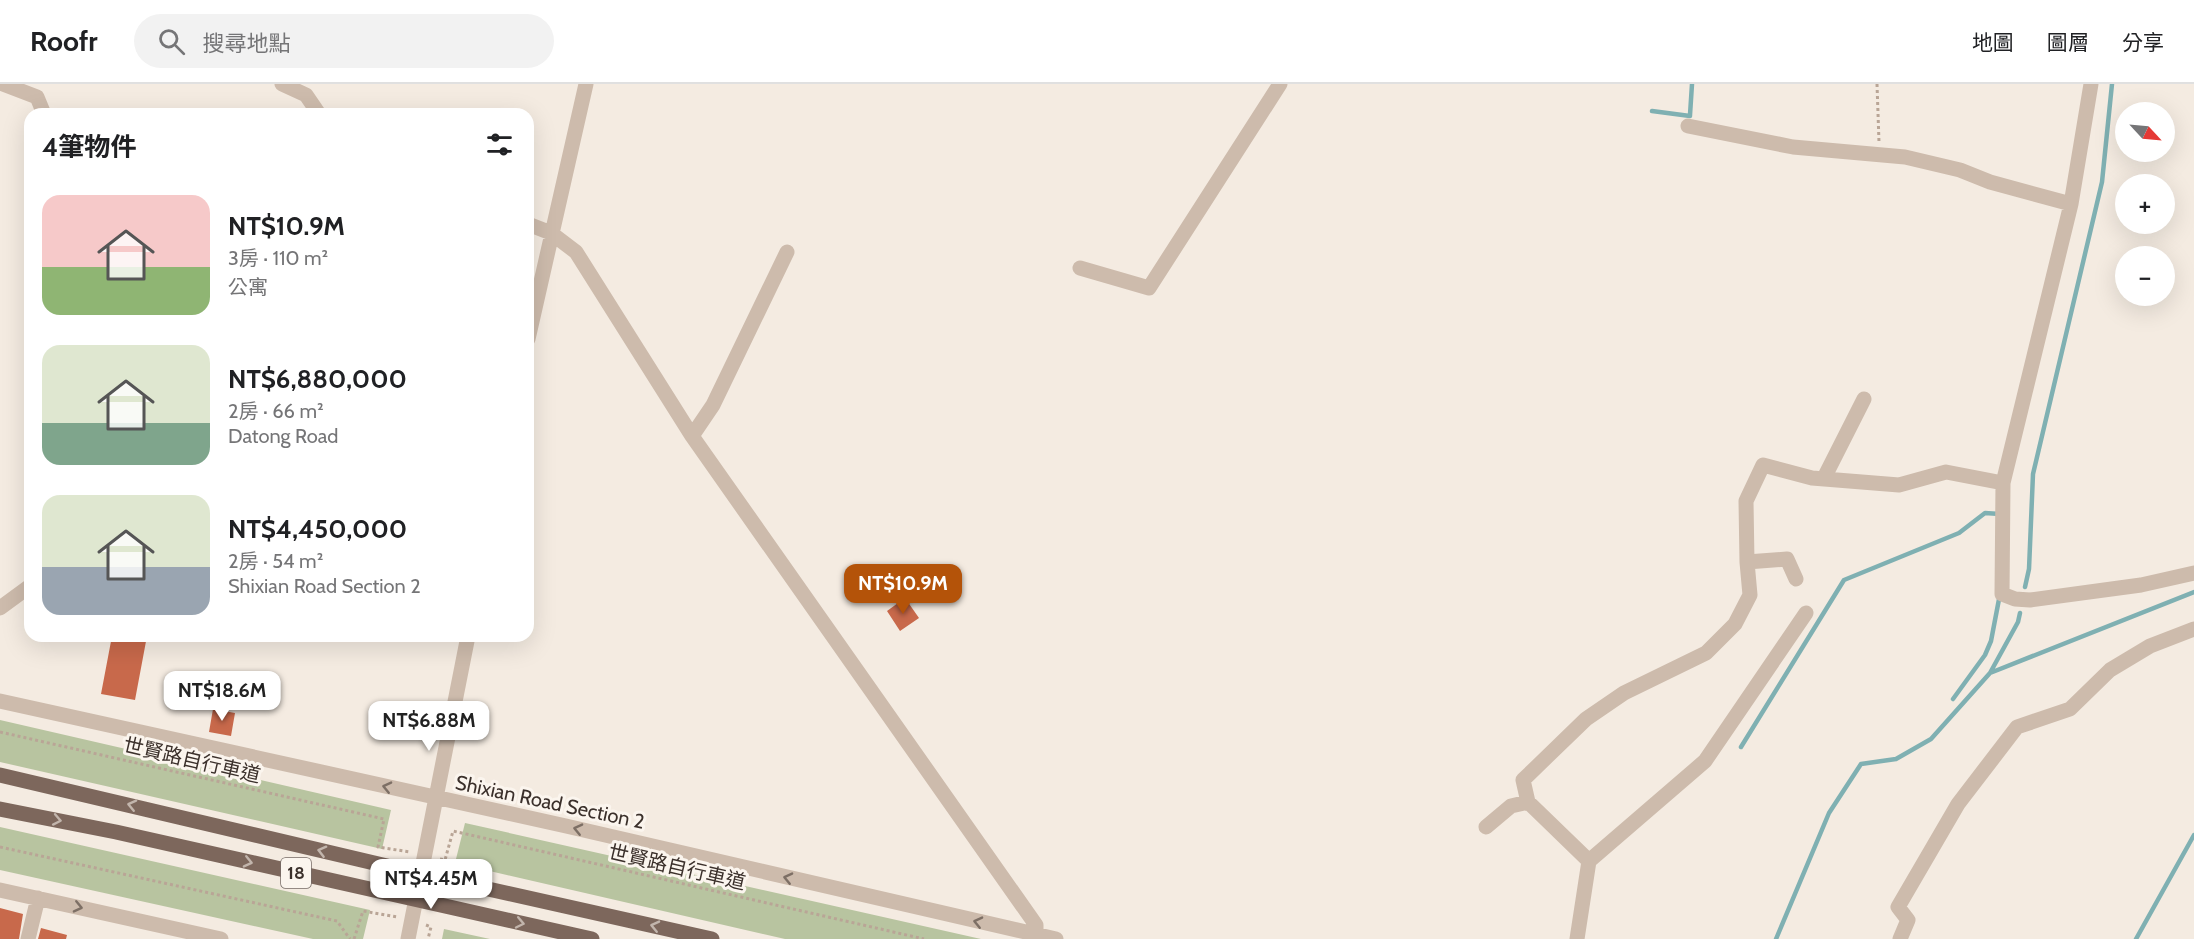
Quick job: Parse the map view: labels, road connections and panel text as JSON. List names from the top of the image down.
{
  "streets": {
    "main road": ["18"],
    "street": ["Shixian Road Section 2"],
    "path": ["世賢路自行車道"]
  },
  "one_way": ["Shixian Road Section 2"],
  "north": "bottom right",
  "page": {
    "header": "Roofr",
    "search": "搜尋地點",
    "nav": ["地圖", "圖層", "分享"],
    "map_buttons": ["+", "−"],
    "heading": "4筆物件",
    "list": [
      {
        "name": "NT$10.9M",
        "note": "3房 · 110 m² · 公寓"
      },
      {
        "name": "NT$6,880,000",
        "note": "2房 · 66 m² · Datong Road"
      },
      {
        "name": "NT$4,450,000",
        "note": "2房 · 54 m² · Shixian Road Section 2"
      }
    ],
    "price": [
      "NT$10.9M",
      "NT$18.6M",
      "NT$6.88M",
      "NT$4.45M"
    ]
  }
}
